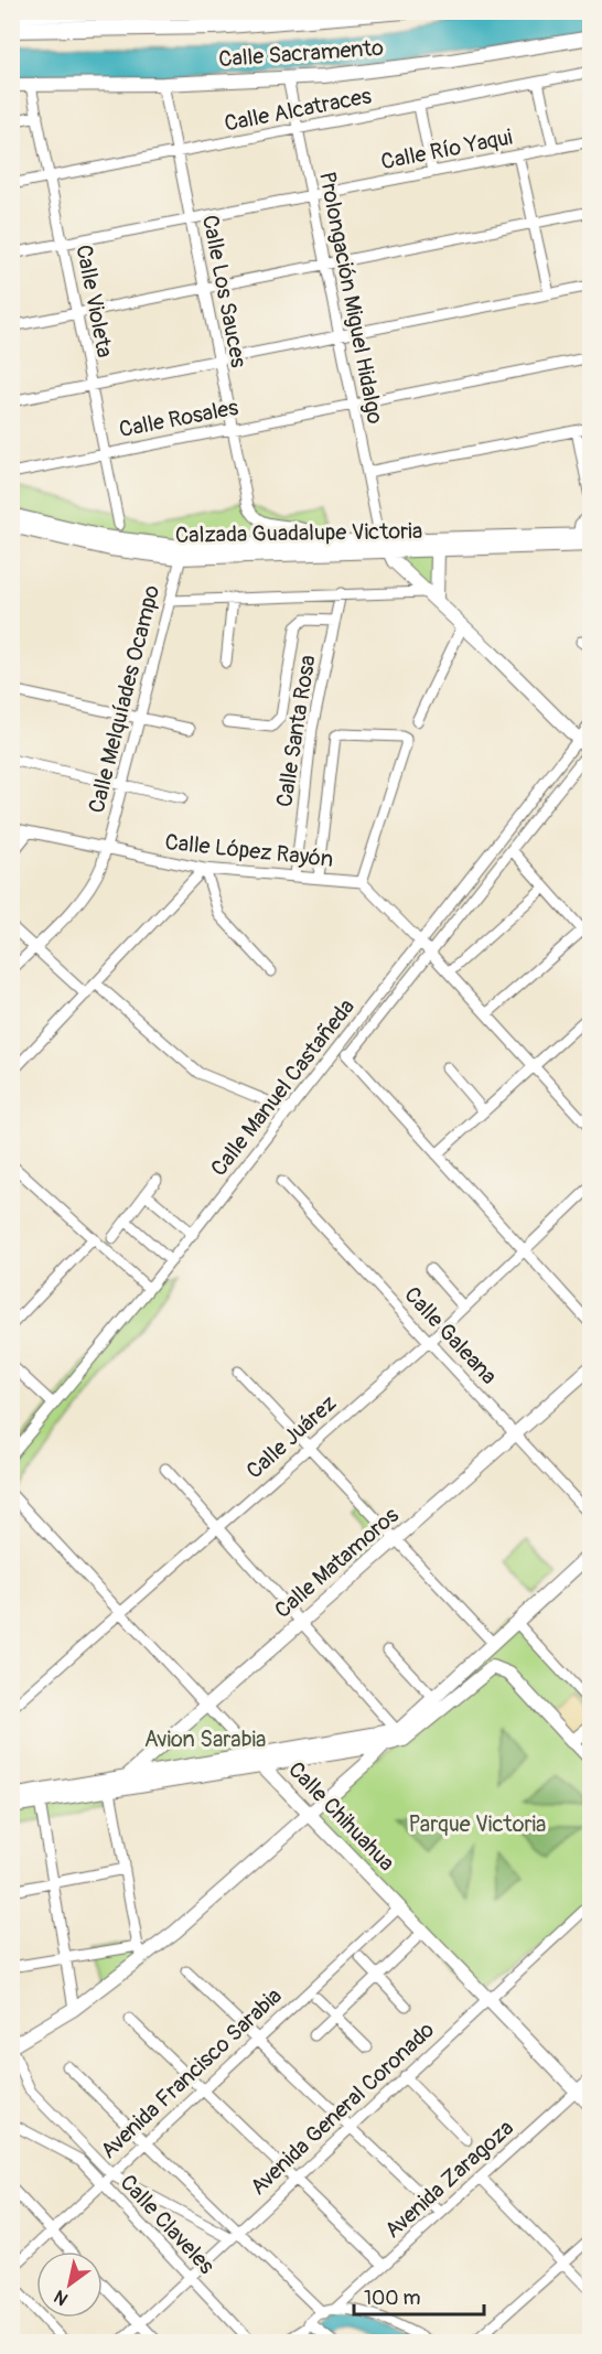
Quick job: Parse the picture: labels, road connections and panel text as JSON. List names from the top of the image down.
{
  "streets": {
    "main road": [
      "Calle Sacramento",
      "Calzada Guadalupe Victoria",
      "Calle Matamoros",
      "Calle Chihuahua"
    ],
    "street": [
      "Calle Alcatraces",
      "Calle Río Yaqui",
      "Calle Los Sauces",
      "Prolongación Miguel Hidalgo",
      "Calle Violeta",
      "Calle Rosales",
      "Calle Melquíades Ocampo",
      "Calle Santa Rosa",
      "Calle López Rayón",
      "Calle Manuel Castañeda",
      "Calle Galeana",
      "Calle Juárez",
      "Avenida Francisco Sarabia",
      "Avenida General Coronado",
      "Avenida Zaragoza",
      "Calle Claveles"
    ]
  },
  "crossings": [
    ["Calle Sacramento", "Calle Los Sauces"],
    ["Calle Sacramento", "Prolongación Miguel Hidalgo"],
    ["Calle Sacramento", "Calle Violeta"],
    ["Calle Alcatraces", "Calle Los Sauces"],
    ["Calle Alcatraces", "Prolongación Miguel Hidalgo"],
    ["Calle Alcatraces", "Calle Violeta"],
    ["Calle Río Yaqui", "Calle Los Sauces"],
    ["Calle Río Yaqui", "Prolongación Miguel Hidalgo"],
    ["Calle Río Yaqui", "Calle Violeta"],
    ["Calle Los Sauces", "Calle Rosales"],
    ["Calle Los Sauces", "Calzada Guadalupe Victoria"],
    ["Prolongación Miguel Hidalgo", "Calle Rosales"],
    ["Prolongación Miguel Hidalgo", "Calzada Guadalupe Victoria"],
    ["Calle Violeta", "Calle Rosales"],
    ["Calzada Guadalupe Victoria", "Calle Melquíades Ocampo"],
    ["Calle Melquíades Ocampo", "Calle López Rayón"],
    ["Calle Santa Rosa", "Calle López Rayón"],
    ["Calle López Rayón", "Calle Manuel Castañeda"],
    ["Calle Galeana", "Calle Juárez"],
    ["Calle Galeana", "Calle Matamoros"],
    ["Calle Juárez", "Calle Chihuahua"],
    ["Calle Matamoros", "Calle Chihuahua"],
    ["Calle Chihuahua", "Avenida Francisco Sarabia"],
    ["Calle Chihuahua", "Avenida General Coronado"],
    ["Calle Chihuahua", "Avenida Zaragoza"],
    ["Avenida Francisco Sarabia", "Calle Claveles"],
    ["Avenida General Coronado", "Calle Claveles"]
  ],
  "parks": ["Avion Sarabia", "Parque Victoria"],
  "scale_bar": "100 m",
  "north": "bottom left"
}
